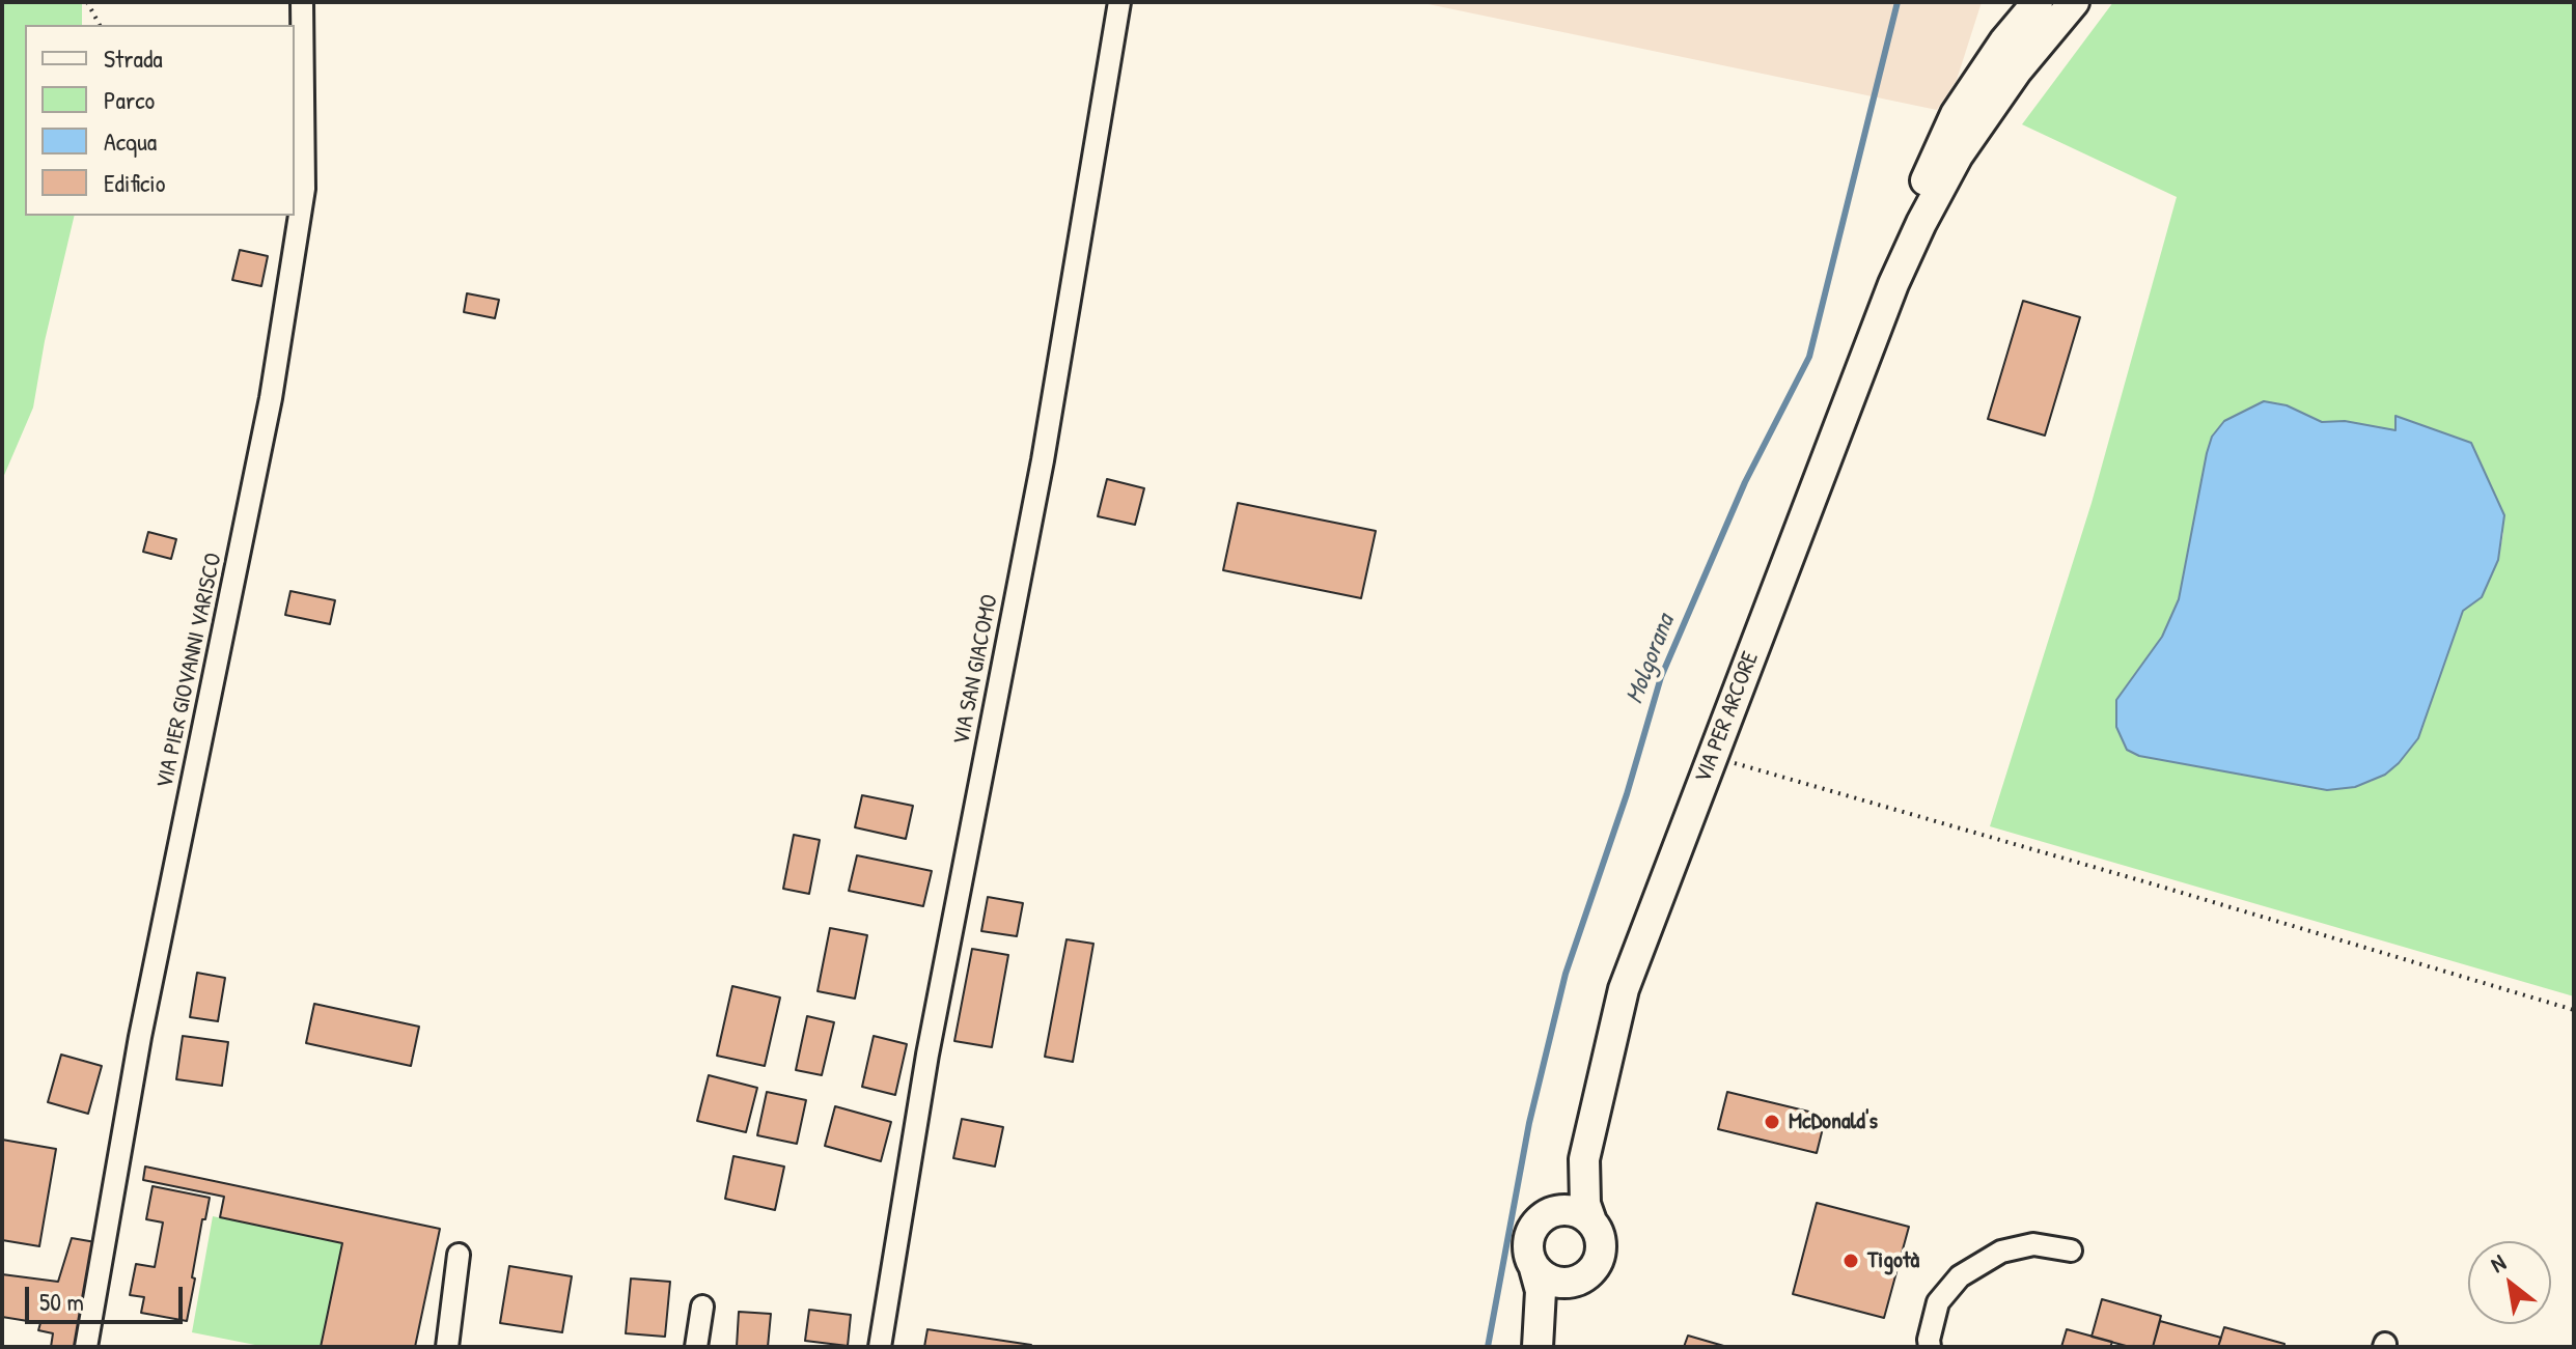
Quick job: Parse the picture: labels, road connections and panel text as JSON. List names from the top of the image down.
{
  "streets": {
    "main road": ["VIA PER ARCORE"],
    "street": ["VIA SAN GIACOMO", "VIA PIER GIOVANNI VARISCO"]
  },
  "water": ["Molgorana"],
  "places": ["McDonald's", "Tigotà"],
  "legend": [
    "Strada",
    "Parco",
    "Acqua",
    "Edificio"
  ],
  "scale_bar": "50 m",
  "north": "top left"
}
